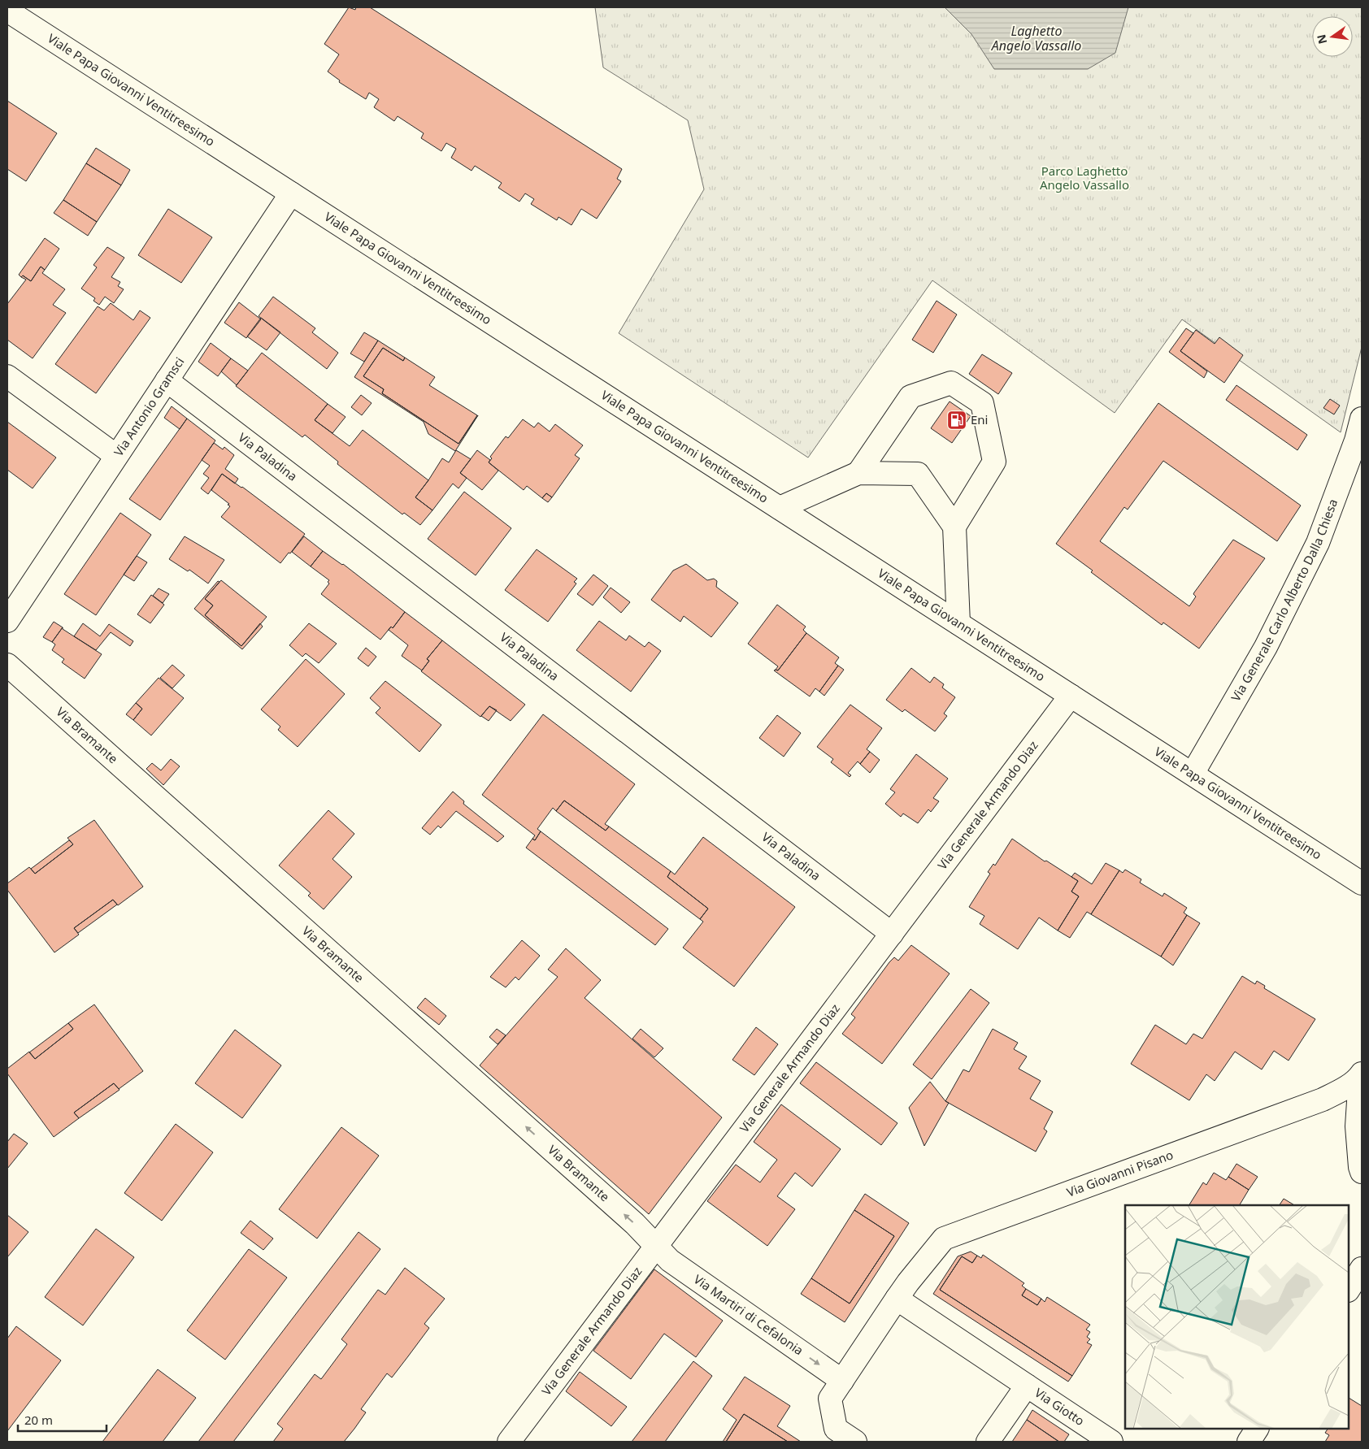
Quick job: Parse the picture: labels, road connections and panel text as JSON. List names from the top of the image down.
{
  "streets": {
    "street": [
      "Viale Papa Giovanni Ventitreesimo",
      "Via Antonio Gramsci",
      "Via Paladina",
      "Via Generale Carlo Alberto Dalla Chiesa",
      "Via Bramante",
      "Via Generale Armando Diaz",
      "Via Giovanni Pisano",
      "Via Martiri di Cefalonia",
      "Via Giotto"
    ]
  },
  "crossings": [
    ["Viale Papa Giovanni Ventitreesimo", "Via Antonio Gramsci"],
    ["Viale Papa Giovanni Ventitreesimo", "Via Generale Carlo Alberto Dalla Chiesa"],
    ["Viale Papa Giovanni Ventitreesimo", "Via Generale Armando Diaz"],
    ["Via Antonio Gramsci", "Via Paladina"],
    ["Via Paladina", "Via Generale Armando Diaz"],
    ["Via Bramante", "Via Generale Armando Diaz"],
    ["Via Bramante", "Via Martiri di Cefalonia"],
    ["Via Generale Armando Diaz", "Via Martiri di Cefalonia"],
    ["Via Giovanni Pisano", "Via Martiri di Cefalonia"],
    ["Via Giovanni Pisano", "Via Giotto"]
  ],
  "one_way": ["Via Bramante", "Via Martiri di Cefalonia"],
  "water": ["Laghetto Angelo Vassallo"],
  "parks": ["Parco Laghetto Angelo Vassallo"],
  "places": {
    "fuel station": ["Eni"]
  },
  "scale_bar": "20 m",
  "north": "left"
}
